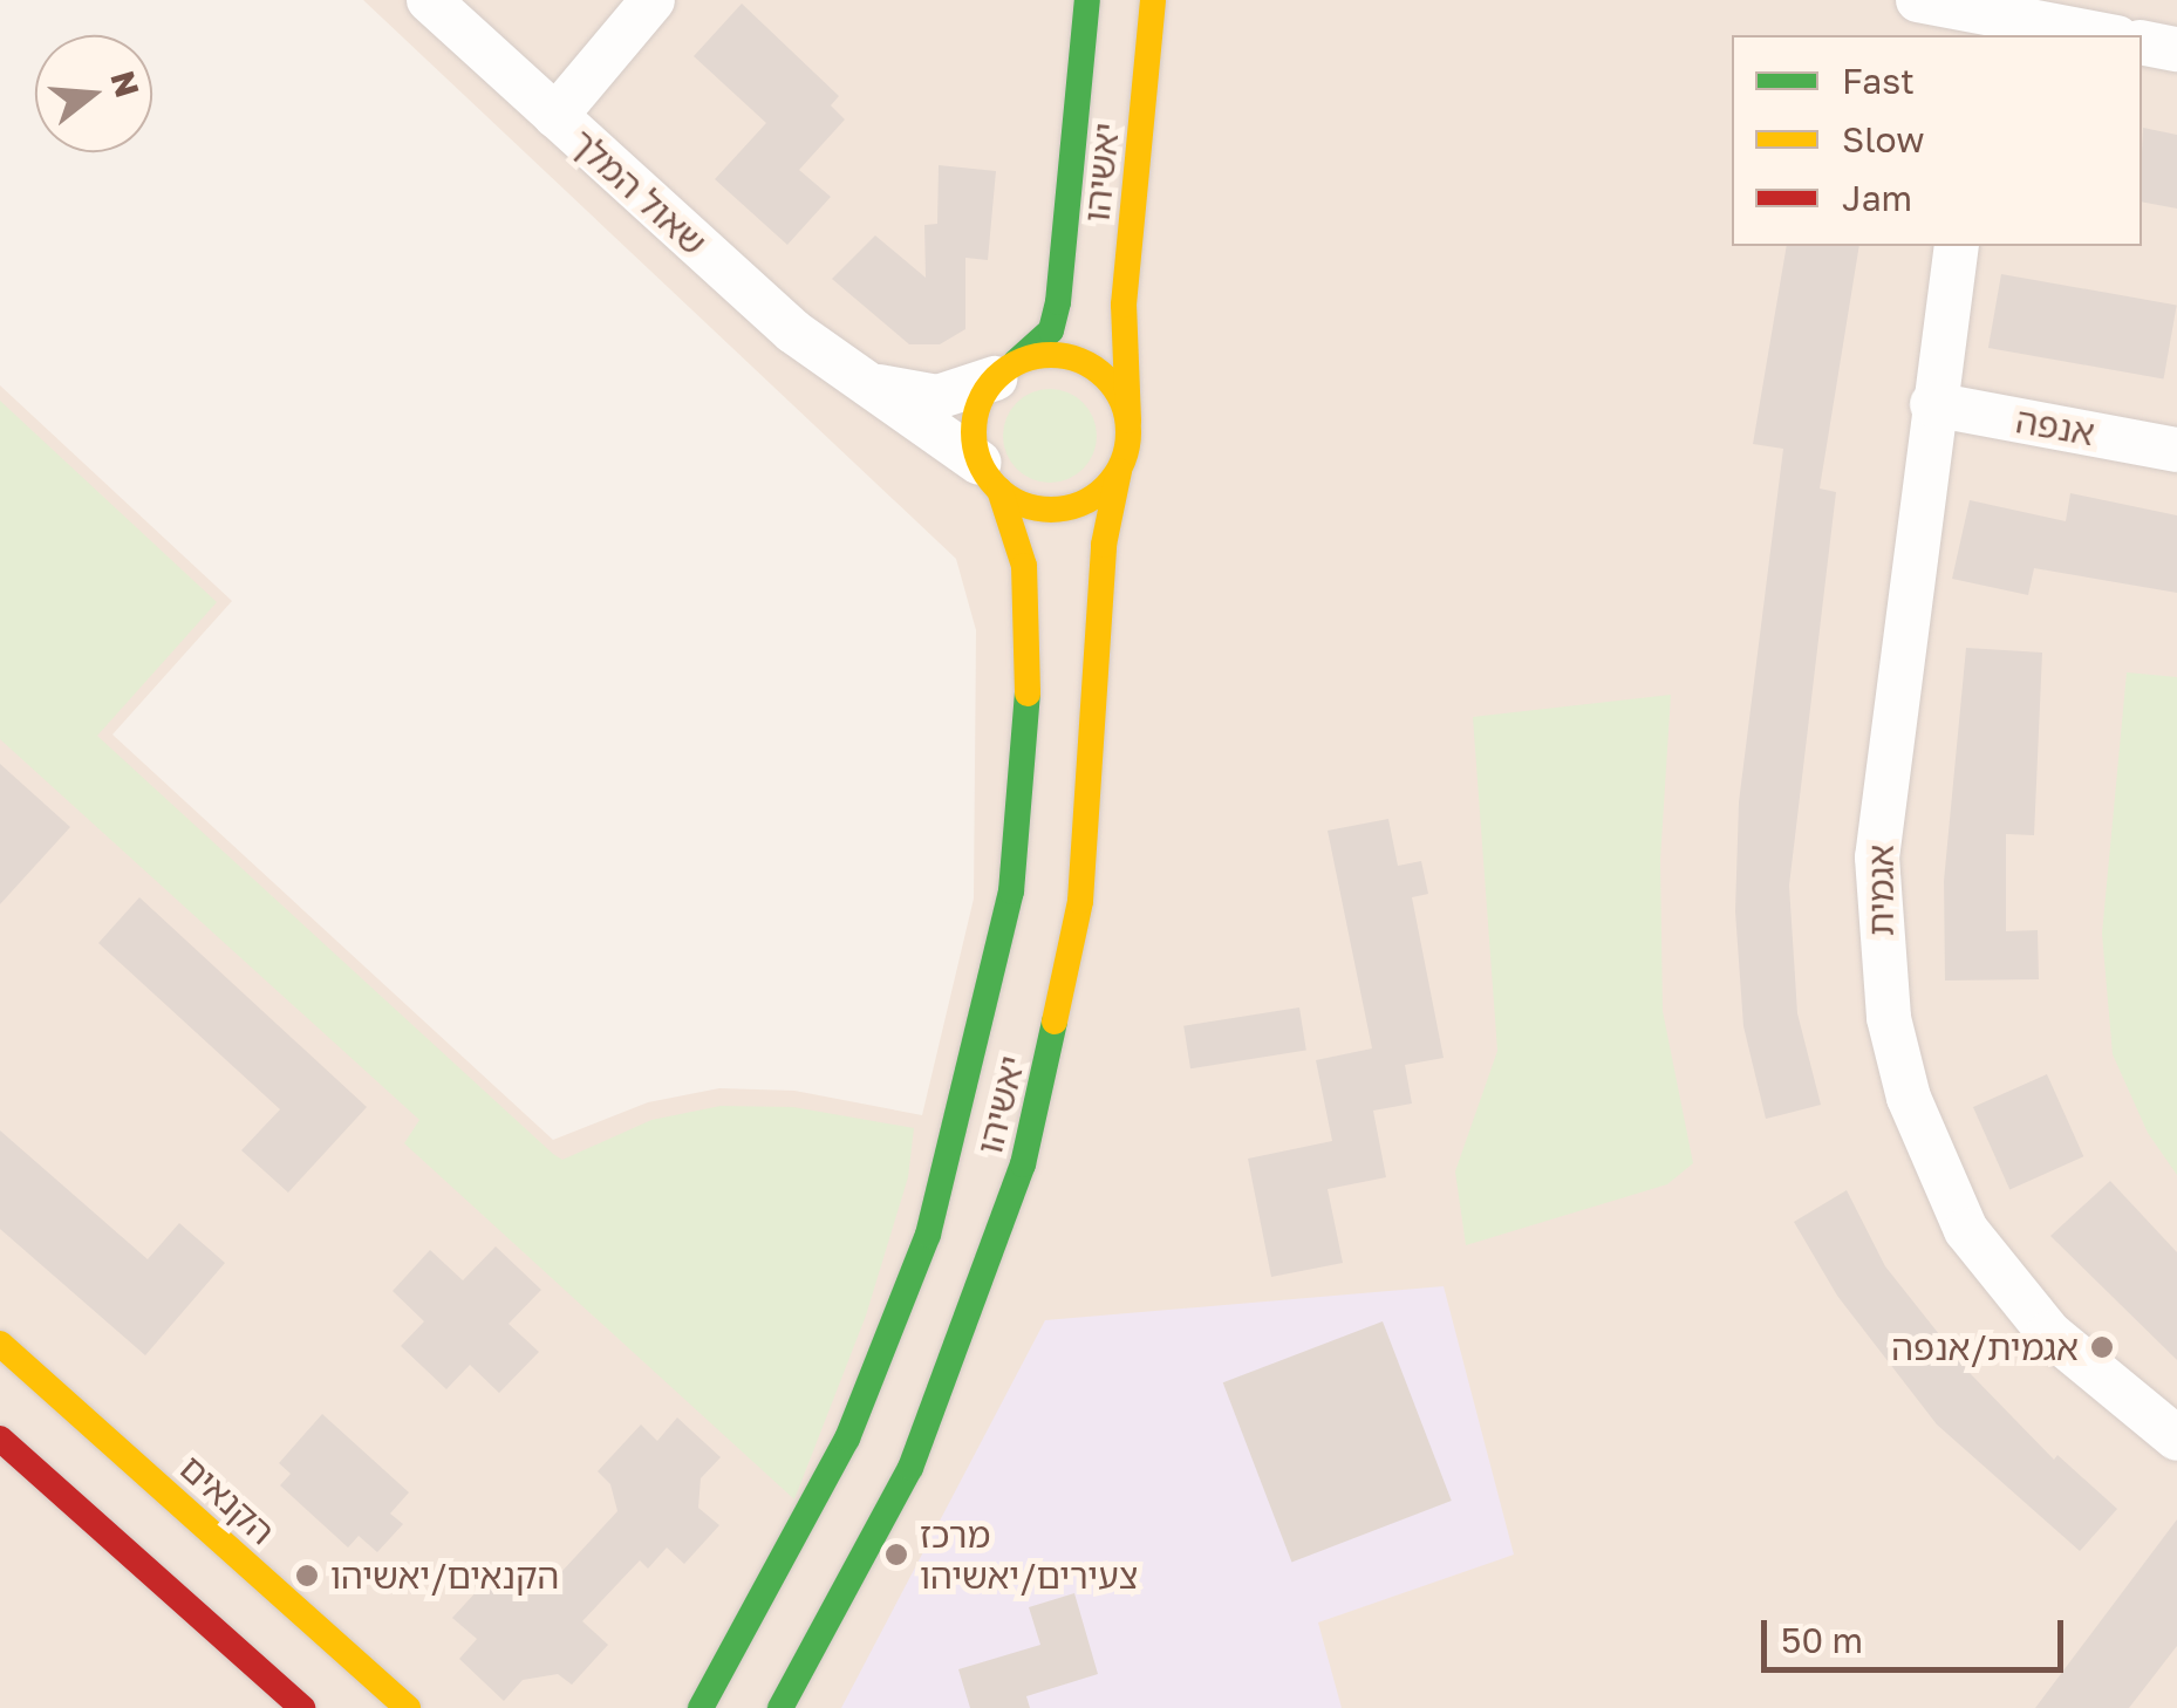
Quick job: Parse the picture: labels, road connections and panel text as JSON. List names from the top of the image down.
{
  "streets": {
    "street": [
      "יאשיהו",
      "שאול המלך",
      "אנפה",
      "אגמית",
      "הקנאים"
    ]
  },
  "crossings": [
    ["יאשיהו", "שאול המלך"],
    ["אנפה", "אגמית"]
  ],
  "places": ["אגמית/אנפה", "מרכז צעירים/יאשיהו", "הקנאים/יאשיהו"],
  "legend": ["Fast", "Slow", "Jam"],
  "scale_bar": "50 m",
  "north": "right"
}
